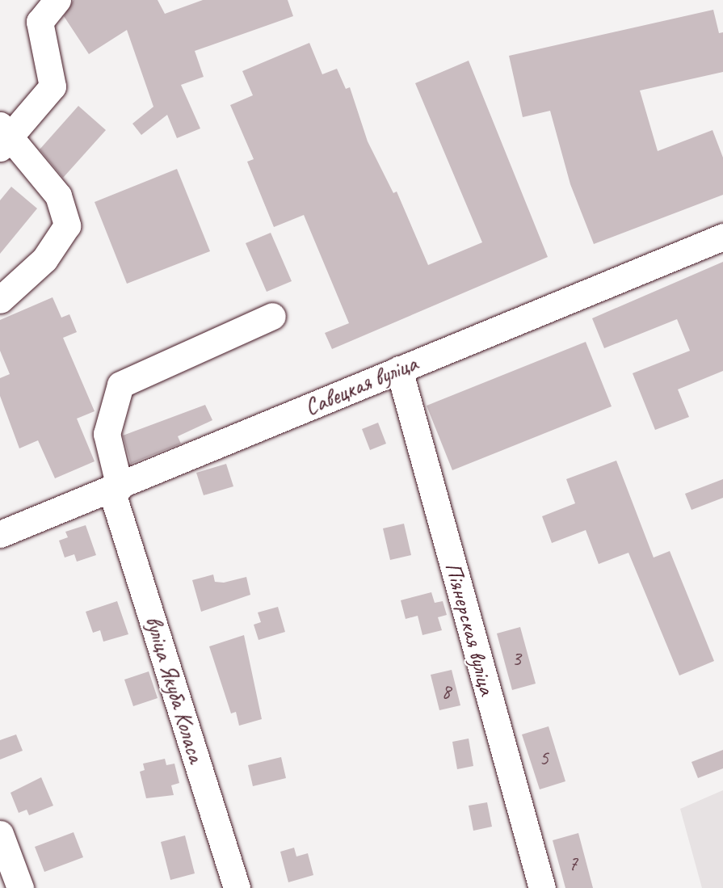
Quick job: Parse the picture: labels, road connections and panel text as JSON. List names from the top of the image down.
{
  "streets": {
    "street": ["Савецкая вуліца", "Піянерская вуліца", "вуліца Якуба Коласа"]
  },
  "crossings": [
    ["Савецкая вуліца", "Піянерская вуліца"],
    ["Савецкая вуліца", "вуліца Якуба Коласа"]
  ],
  "house_numbers": [
    "3",
    "8",
    "5",
    "7"
  ]
}
